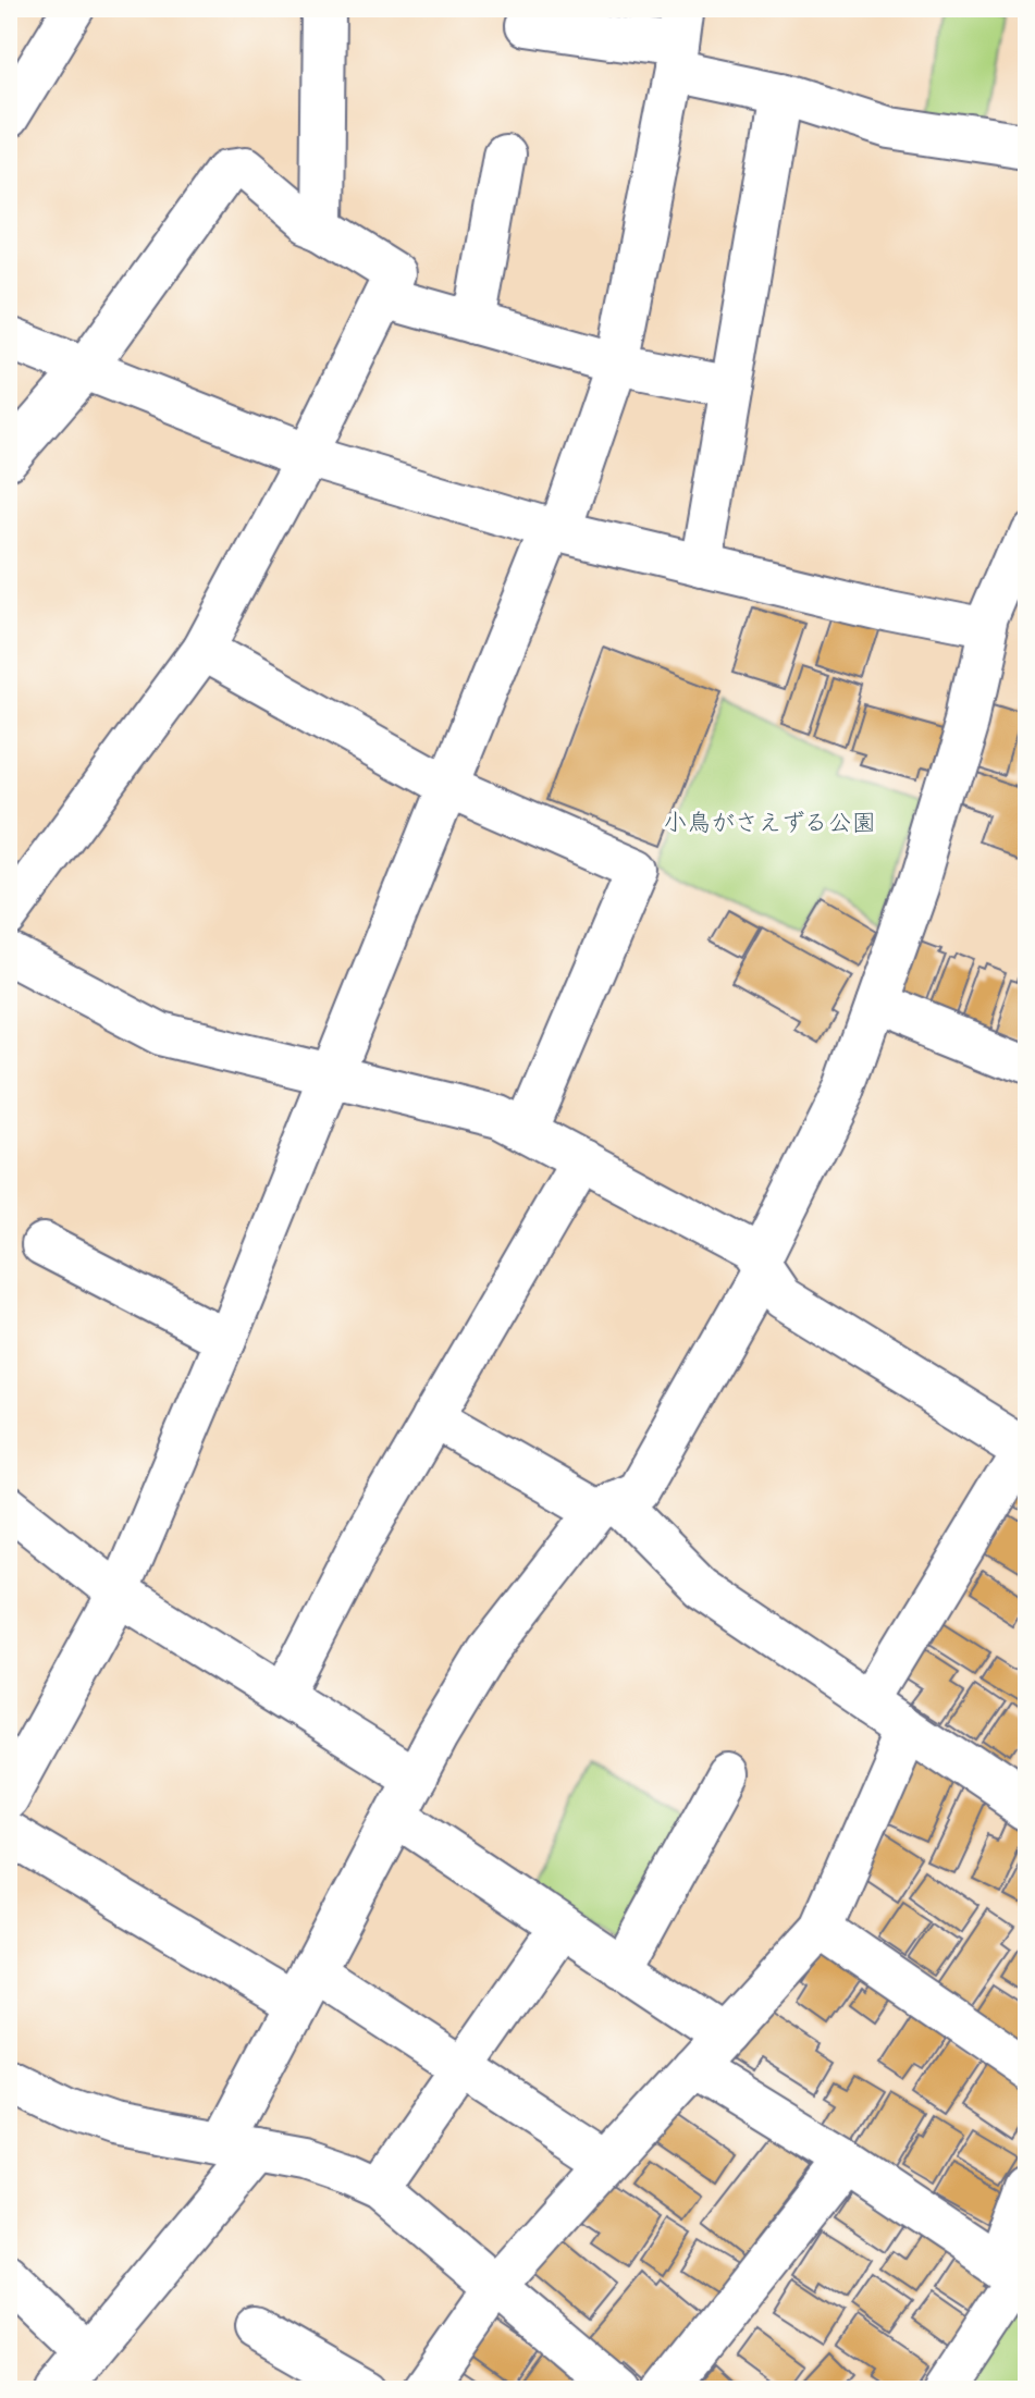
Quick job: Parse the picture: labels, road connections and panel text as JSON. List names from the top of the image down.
{
  "parks": ["小鳥がさえずる公園"]
}
